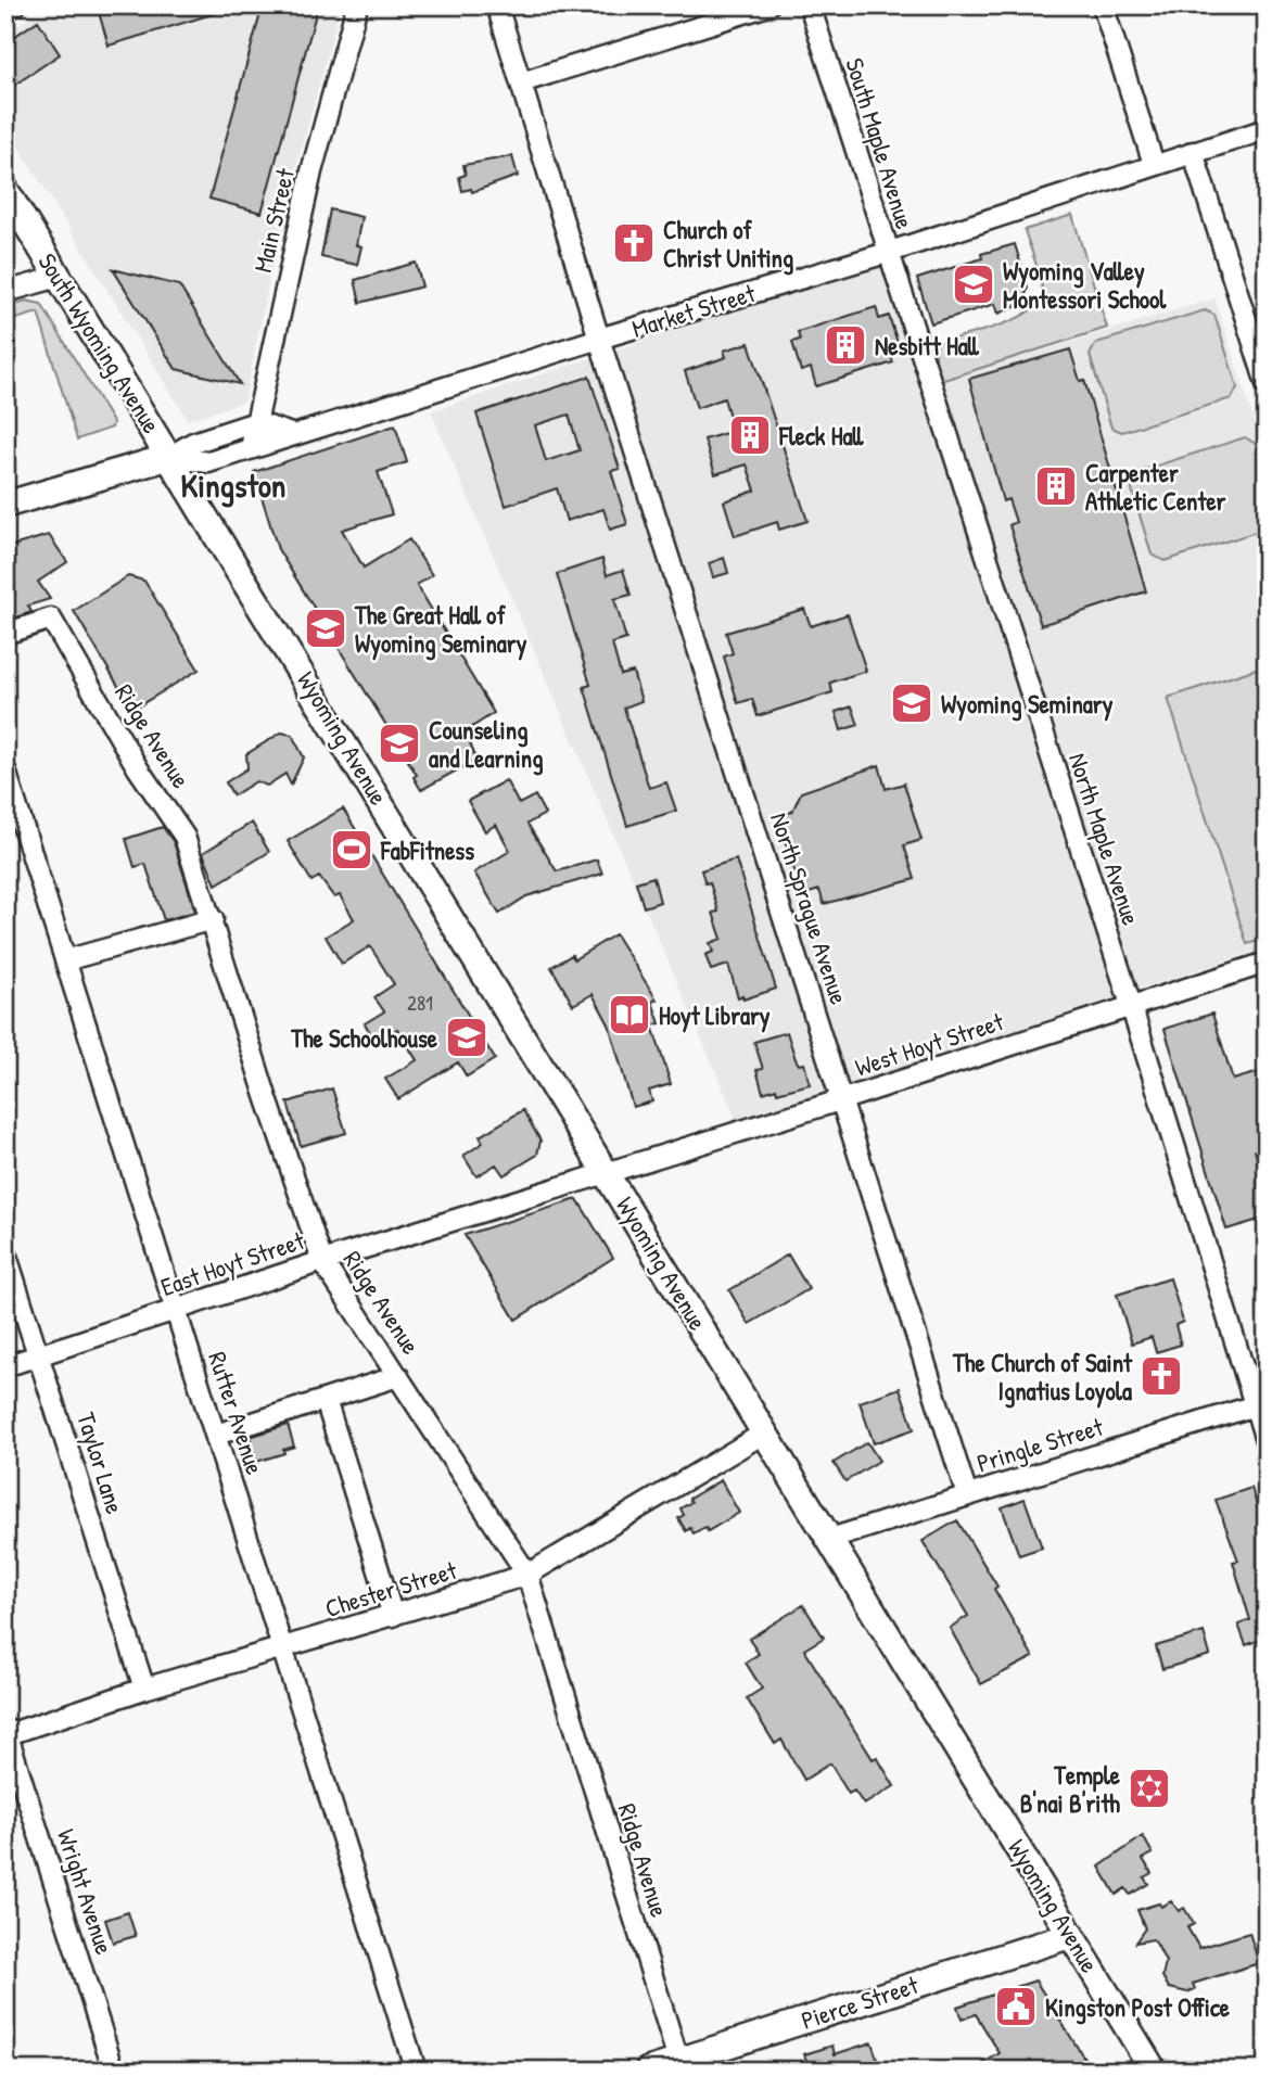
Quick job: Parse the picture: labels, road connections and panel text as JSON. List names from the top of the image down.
{
  "streets": {
    "main road": [
      "Market Street",
      "South Wyoming Avenue",
      "Wyoming Avenue",
      "Pierce Street"
    ],
    "street": [
      "South Maple Avenue",
      "Main Street",
      "Ridge Avenue",
      "North Maple Avenue",
      "North Sprague Avenue",
      "West Hoyt Street",
      "East Hoyt Street",
      "Rutter Avenue",
      "Pringle Street",
      "Taylor Lane",
      "Chester Street",
      "Wright Avenue"
    ]
  },
  "crossings": [
    ["South Maple Avenue", "Market Street"],
    ["South Maple Avenue", "North Maple Avenue"],
    ["Main Street", "Market Street"],
    ["Market Street", "South Wyoming Avenue"],
    ["Market Street", "Wyoming Avenue"],
    ["Market Street", "North Maple Avenue"],
    ["Market Street", "North Sprague Avenue"],
    ["South Wyoming Avenue", "Wyoming Avenue"],
    ["Ridge Avenue", "East Hoyt Street"],
    ["Ridge Avenue", "Chester Street"],
    ["Ridge Avenue", "Pierce Street"],
    ["Wyoming Avenue", "West Hoyt Street"],
    ["Wyoming Avenue", "East Hoyt Street"],
    ["Wyoming Avenue", "Pringle Street"],
    ["Wyoming Avenue", "Chester Street"],
    ["Wyoming Avenue", "Pierce Street"],
    ["North Maple Avenue", "West Hoyt Street"],
    ["North Maple Avenue", "Pringle Street"],
    ["North Sprague Avenue", "West Hoyt Street"],
    ["North Sprague Avenue", "Pringle Street"],
    ["West Hoyt Street", "East Hoyt Street"],
    ["East Hoyt Street", "Rutter Avenue"],
    ["East Hoyt Street", "Taylor Lane"],
    ["Rutter Avenue", "Chester Street"],
    ["Taylor Lane", "Chester Street"],
    ["Chester Street", "Wright Avenue"]
  ],
  "districts": ["Kingston"],
  "places": {
    "church": ["Church of Christ Uniting", "The Church of Saint Ignatius Loyola"],
    "school or university": [
      "Wyoming Valley Montessori School",
      "The Great Hall of Wyoming Seminary",
      "Wyoming Seminary",
      "Counseling and Learning",
      "The Schoolhouse"
    ],
    "building": ["Nesbitt Hall", "Fleck Hall", "Carpenter Athletic Center"],
    "sports": ["FabFitness"],
    "library": ["Hoyt Library"],
    "synagogue": ["Temple B'nai B'rith"],
    "public building": ["Kingston Post Office"]
  },
  "house_numbers": ["281"]
}
